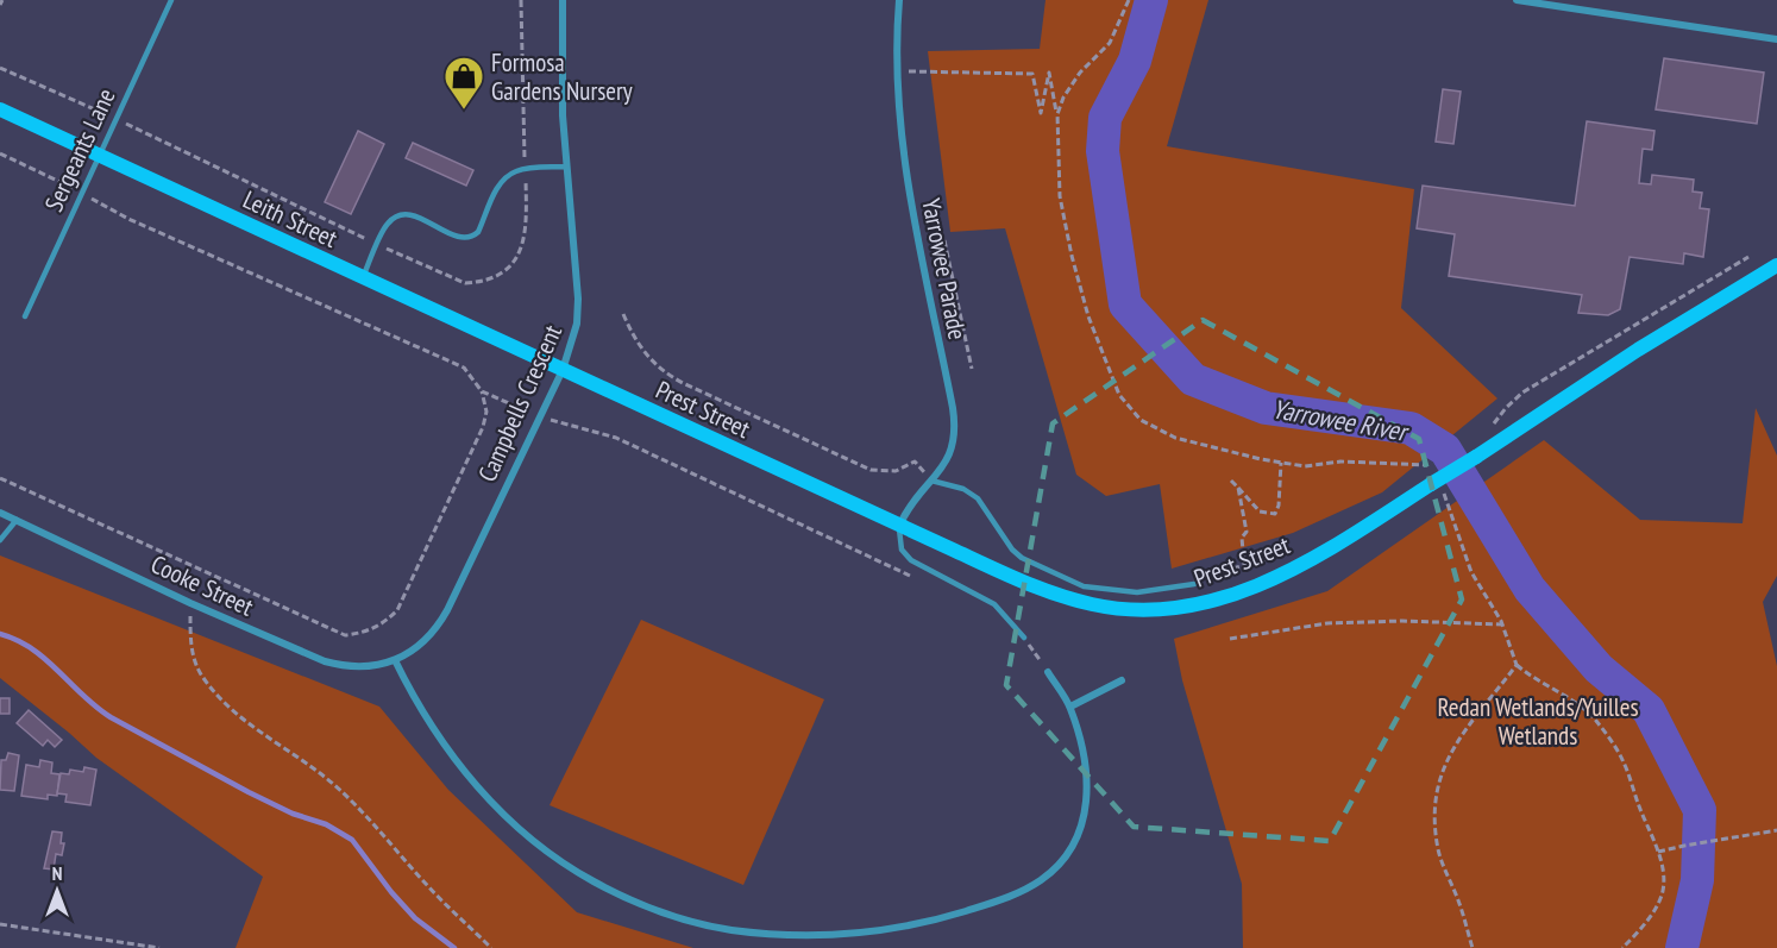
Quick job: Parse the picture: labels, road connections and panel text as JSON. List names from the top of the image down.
{
  "streets": {
    "main road": ["Leith Street", "Prest Street"],
    "street": ["Yarrowee Parade", "Campbells Crescent", "Cooke Street"],
    "lane": ["Sergeants Lane"]
  },
  "crossings": [
    ["Sergeants Lane", "Leith Street"],
    ["Leith Street", "Campbells Crescent"],
    ["Leith Street", "Prest Street"],
    ["Yarrowee Parade", "Prest Street"],
    ["Campbells Crescent", "Prest Street"],
    ["Campbells Crescent", "Cooke Street"]
  ],
  "water": ["Yarrowee River"],
  "parks": ["Redan Wetlands/Yuilles Wetlands"],
  "places": {
    "shop": ["Formosa Gardens Nursery"]
  },
  "north": "top"
}
